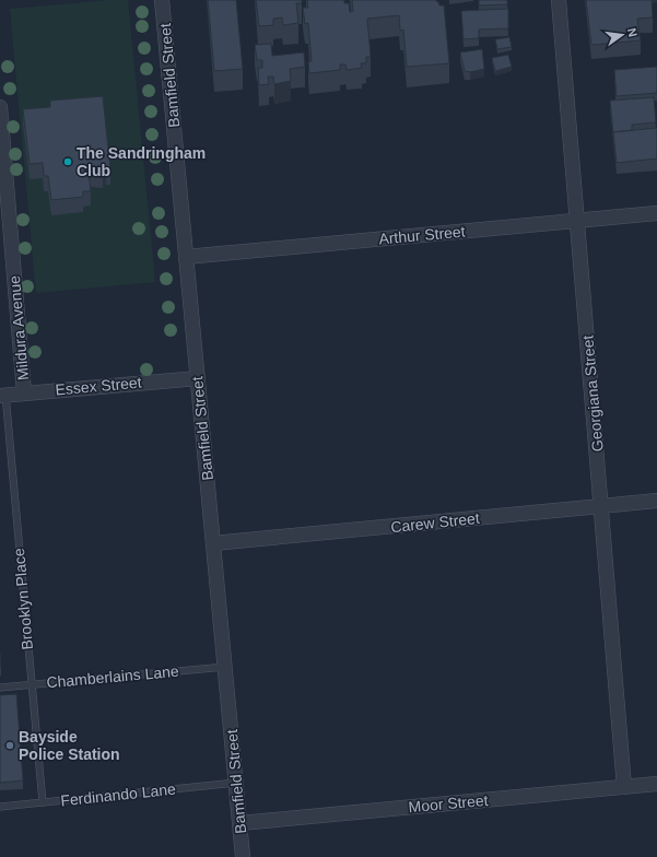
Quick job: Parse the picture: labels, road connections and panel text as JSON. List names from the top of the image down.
{
  "streets": {
    "street": [
      "Bamfield Street",
      "Arthur Street",
      "Mildura Avenue",
      "Essex Street",
      "Georgiana Street",
      "Carew Street",
      "Moor Street"
    ],
    "lane": ["Brooklyn Place", "Chamberlains Lane", "Ferdinando Lane"]
  },
  "crossings": [
    ["Bamfield Street", "Arthur Street"],
    ["Bamfield Street", "Essex Street"],
    ["Bamfield Street", "Carew Street"],
    ["Bamfield Street", "Chamberlains Lane"],
    ["Bamfield Street", "Ferdinando Lane"],
    ["Bamfield Street", "Moor Street"],
    ["Arthur Street", "Georgiana Street"],
    ["Mildura Avenue", "Essex Street"],
    ["Essex Street", "Brooklyn Place"],
    ["Georgiana Street", "Carew Street"],
    ["Georgiana Street", "Moor Street"],
    ["Brooklyn Place", "Chamberlains Lane"],
    ["Brooklyn Place", "Ferdinando Lane"]
  ],
  "places": ["The Sandringham Club", "Bayside Police Station"],
  "north": "right"
}
